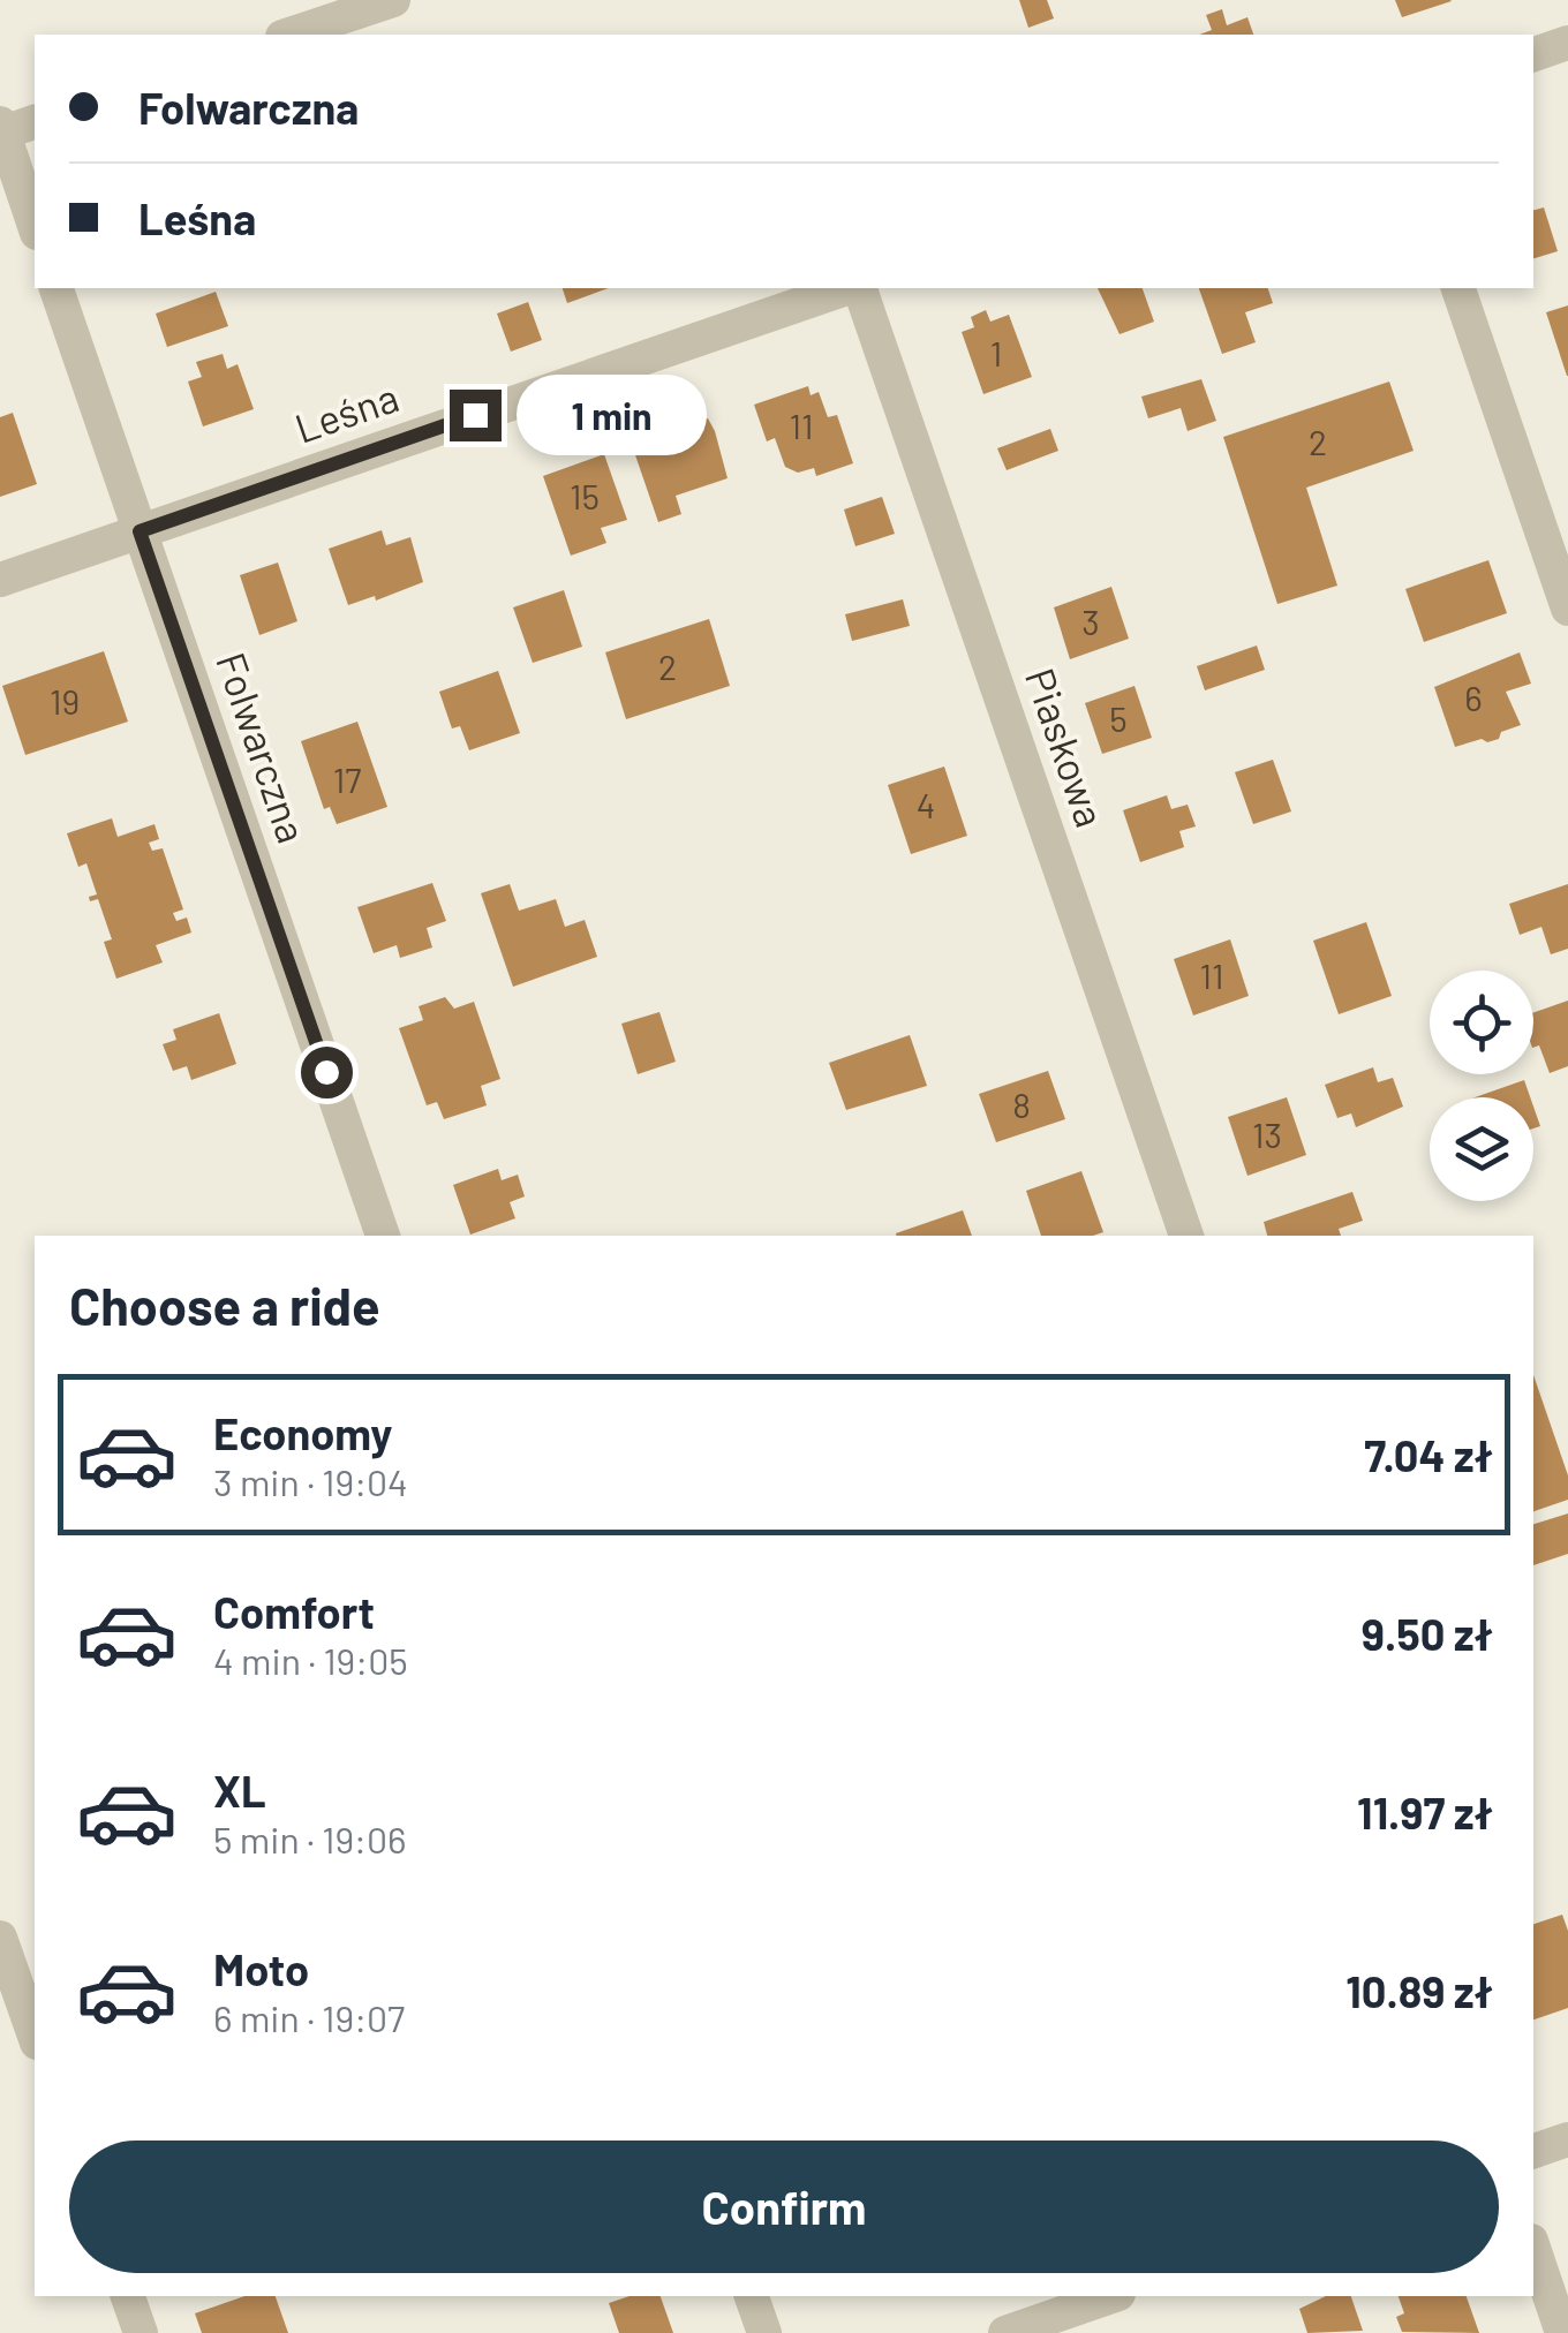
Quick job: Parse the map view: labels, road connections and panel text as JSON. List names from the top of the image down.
{
  "streets": {
    "street": ["Leśna", "Folwarczna", "Piaskowa"]
  },
  "crossings": [
    ["Leśna", "Folwarczna"]
  ],
  "house_numbers": [
    "1",
    "11",
    "2",
    "15",
    "3",
    "2",
    "6",
    "19",
    "5",
    "17",
    "4",
    "11",
    "8",
    "13"
  ],
  "page": {
    "banner": ["Folwarczna", "Leśna"],
    "bubble": "1 min",
    "heading": "Choose a ride",
    "list": [
      {
        "name": "Economy",
        "note": "3 min · 19:04",
        "value": "7.04 zł"
      },
      {
        "name": "Comfort",
        "note": "4 min · 19:05",
        "value": "9.50 zł"
      },
      {
        "name": "XL",
        "note": "5 min · 19:06",
        "value": "11.97 zł"
      },
      {
        "name": "Moto",
        "note": "6 min · 19:07",
        "value": "10.89 zł"
      }
    ],
    "buttons": "Confirm"
  }
}
